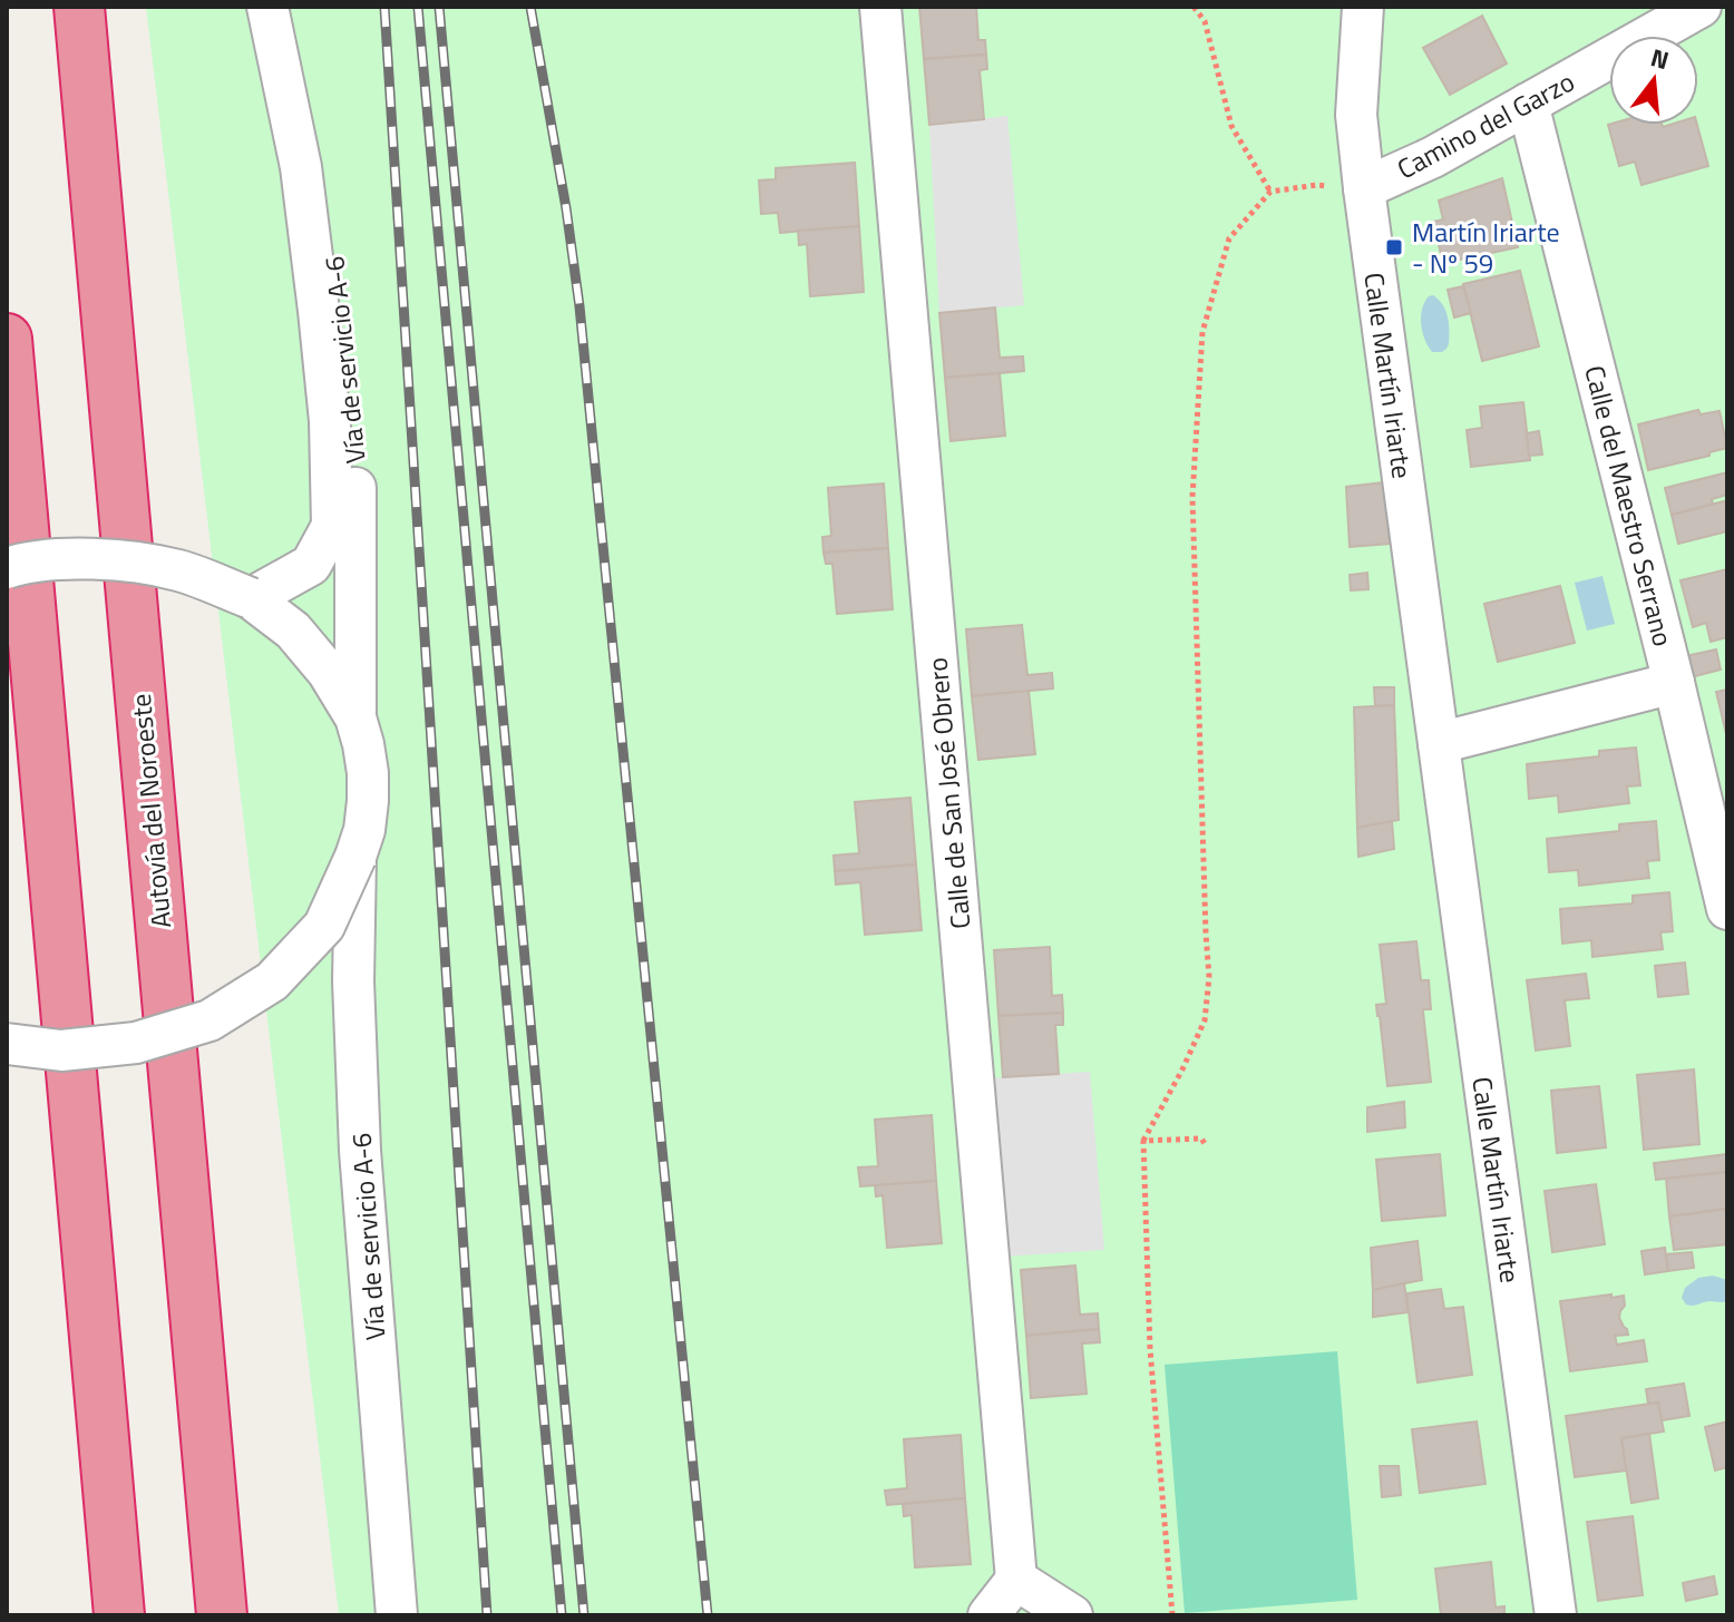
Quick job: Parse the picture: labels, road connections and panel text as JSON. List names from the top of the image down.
{
  "streets": {
    "highway": ["Autovía del Noroeste"],
    "street": [
      "Camino del Garzo",
      "Vía de servicio A-6",
      "Calle Martín Iriarte",
      "Calle del Maestro Serrano",
      "Calle de San José Obrero"
    ]
  },
  "crossings": [
    ["Camino del Garzo", "Calle Martín Iriarte"],
    ["Camino del Garzo", "Calle del Maestro Serrano"]
  ],
  "places": {
    "transit": ["Martín Iriarte - Nº 59"]
  },
  "north": "top"
}
